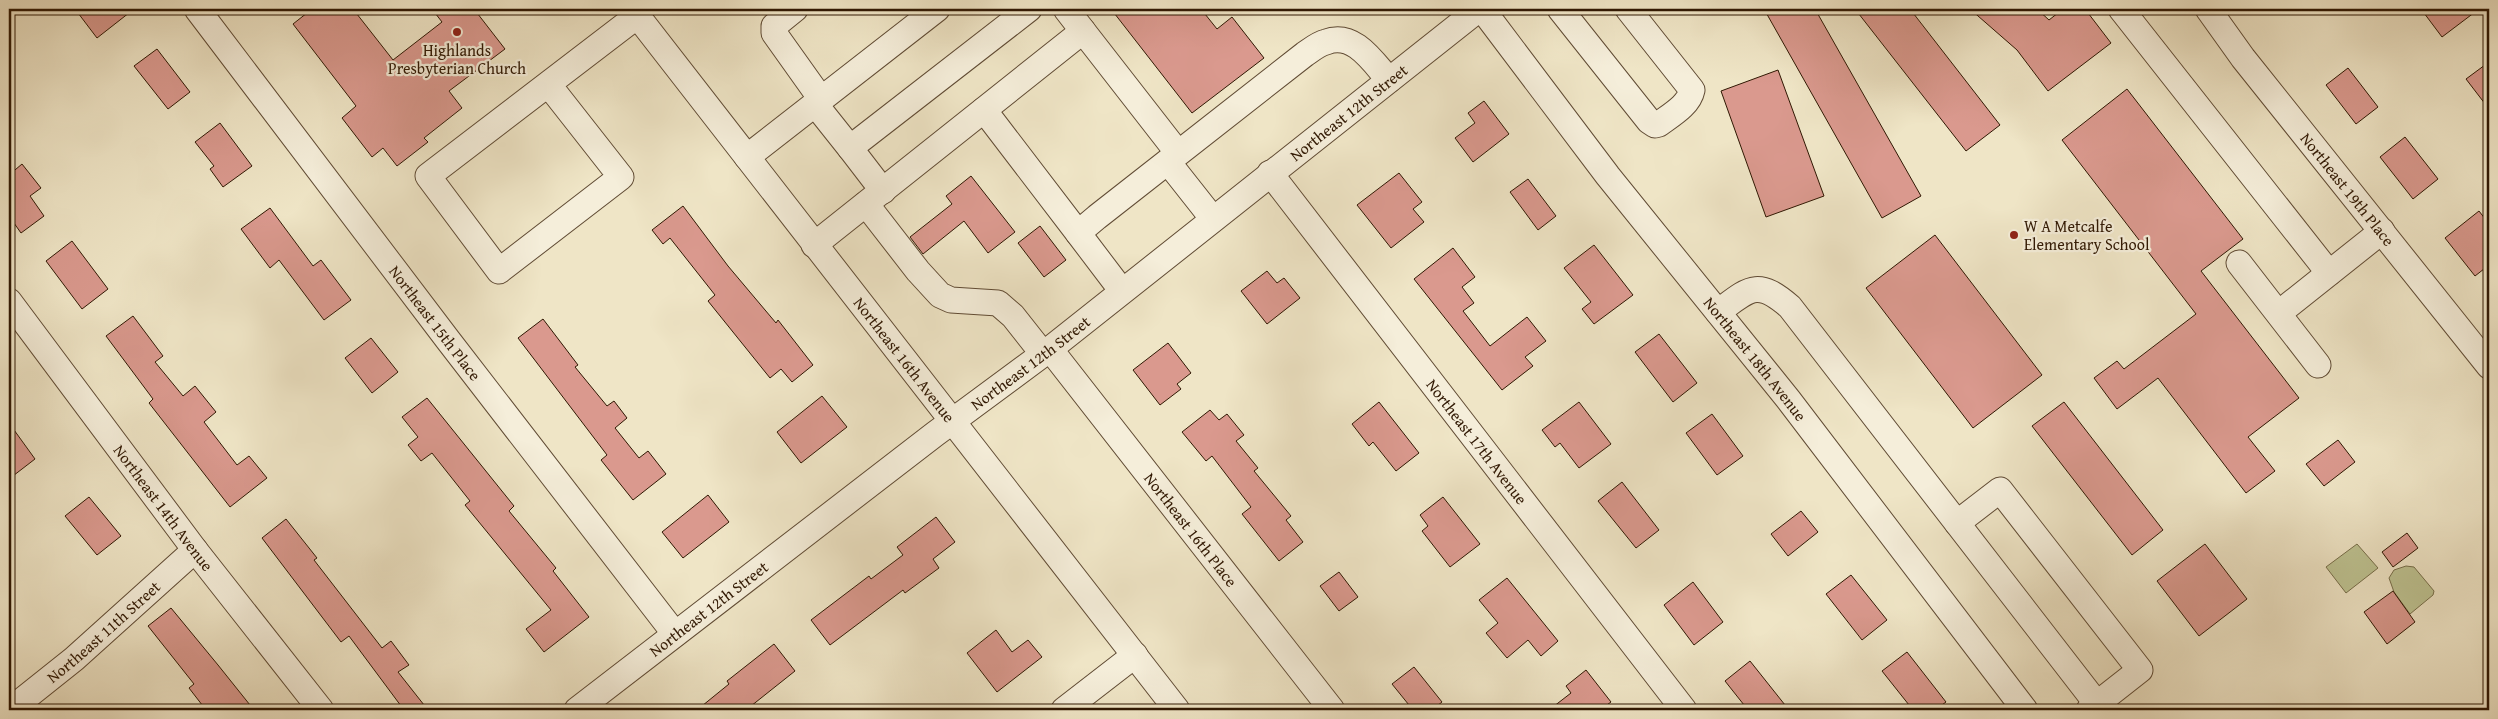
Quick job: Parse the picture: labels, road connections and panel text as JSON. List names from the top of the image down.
{
  "streets": {
    "street": [
      "Northeast 12th Street",
      "Northeast 19th Place",
      "Northeast 15th Place",
      "Northeast 18th Avenue",
      "Northeast 16th Avenue",
      "Northeast 17th Avenue",
      "Northeast 14th Avenue",
      "Northeast 16th Place",
      "Northeast 11th Street"
    ]
  },
  "crossings": [
    ["Northeast 12th Street", "Northeast 15th Place"],
    ["Northeast 12th Street", "Northeast 18th Avenue"],
    ["Northeast 12th Street", "Northeast 16th Avenue"],
    ["Northeast 12th Street", "Northeast 17th Avenue"],
    ["Northeast 12th Street", "Northeast 16th Place"],
    ["Northeast 14th Avenue", "Northeast 11th Street"]
  ],
  "places": ["Highlands Presbyterian Church", "W A Metcalfe Elementary School"]
}
